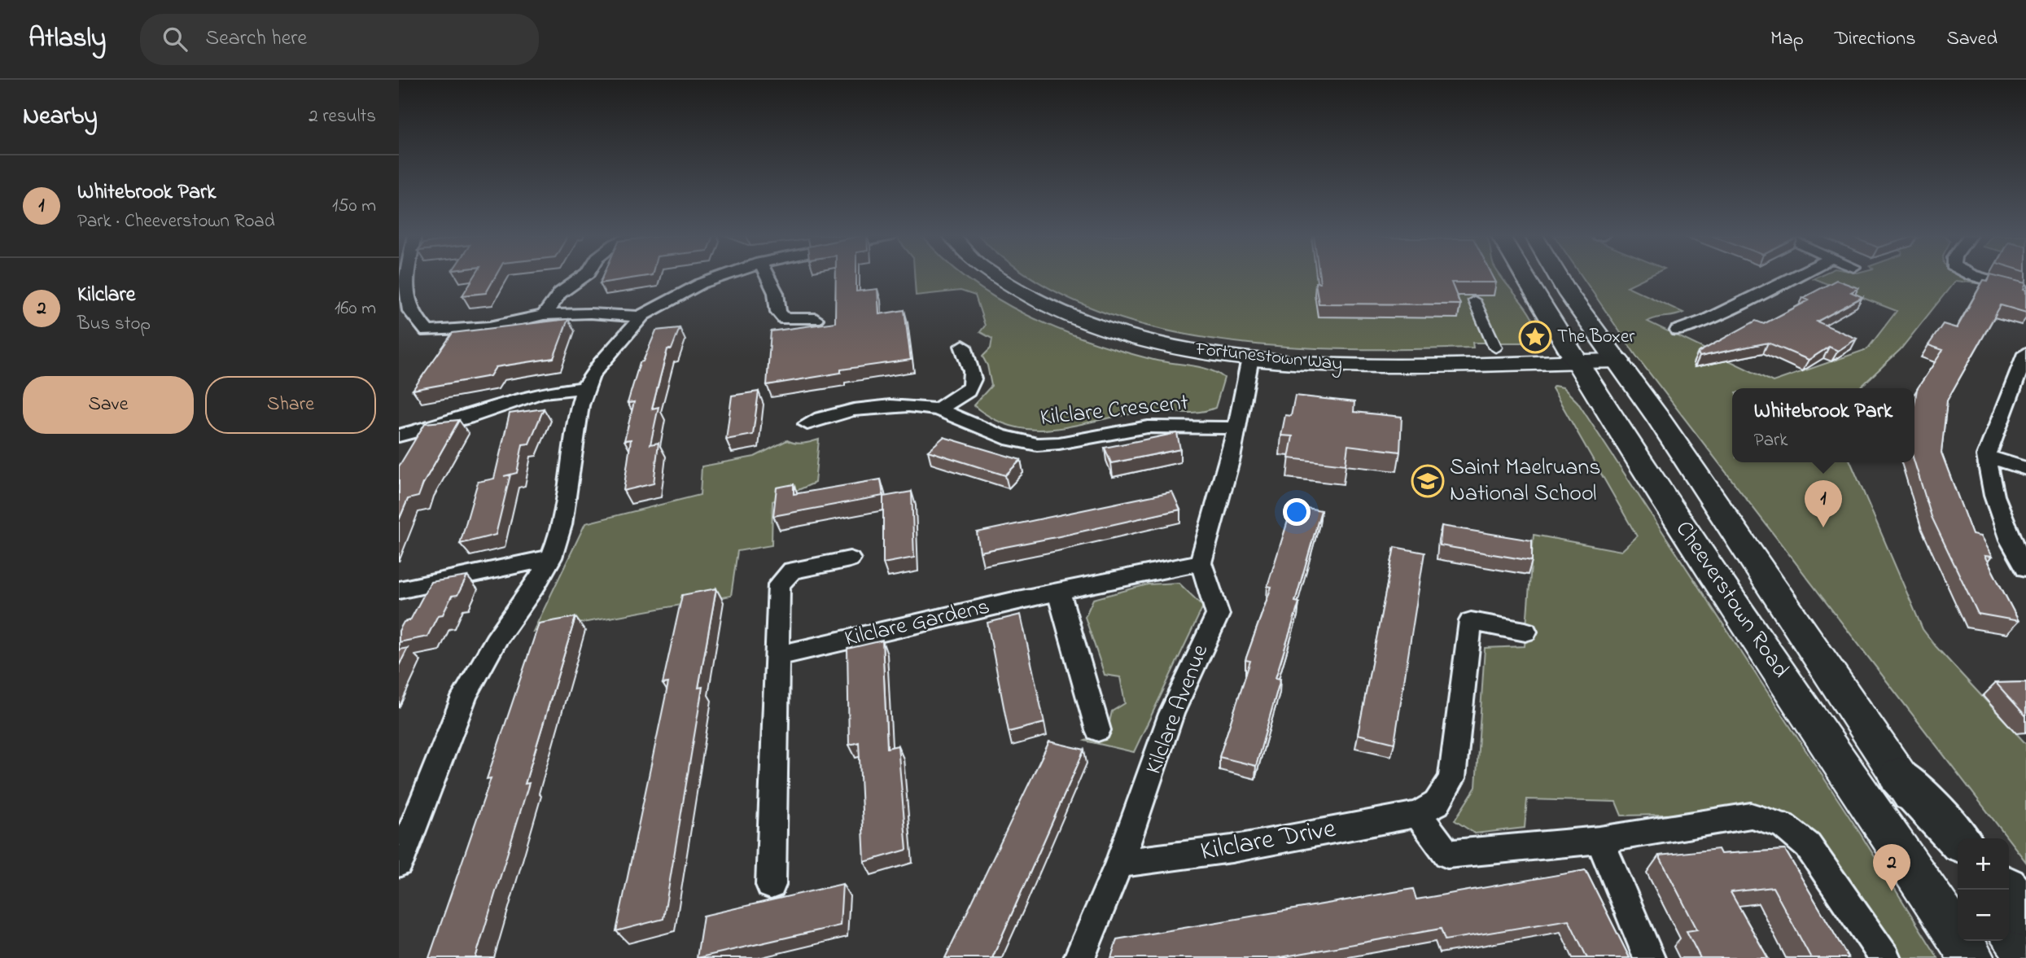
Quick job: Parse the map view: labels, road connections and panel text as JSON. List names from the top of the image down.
{
  "streets": {
    "main road": ["Cheeverstown Road"],
    "street": [
      "Fortunestown Way",
      "Kilclare Crescent",
      "Kilclare Gardens",
      "Kilclare Avenue",
      "Kilclare Drive"
    ]
  },
  "crossings": [
    ["Fortunestown Way", "Cheeverstown Road"],
    ["Kilclare Gardens", "Kilclare Avenue"],
    ["Kilclare Avenue", "Kilclare Drive"]
  ],
  "places": {
    "place": ["The Boxer"],
    "school or university": ["Saint Maelruans National School"]
  },
  "page": {
    "header": "Atlasly",
    "search": "Search here",
    "nav": ["Map", "Directions", "Saved"],
    "heading": ["Nearby", "2 results"],
    "list": [
      {
        "mark": "1",
        "name": "Whitebrook Park",
        "note": "Park · Cheeverstown Road",
        "value": "150 m"
      },
      {
        "mark": "2",
        "name": "Kilclare",
        "note": "Bus stop",
        "value": "160 m"
      }
    ],
    "buttons": ["Save", "Share"],
    "popup": ["Whitebrook Park", "Park"],
    "pins": ["1", "2"],
    "map_buttons": ["+", "−"]
  }
}
